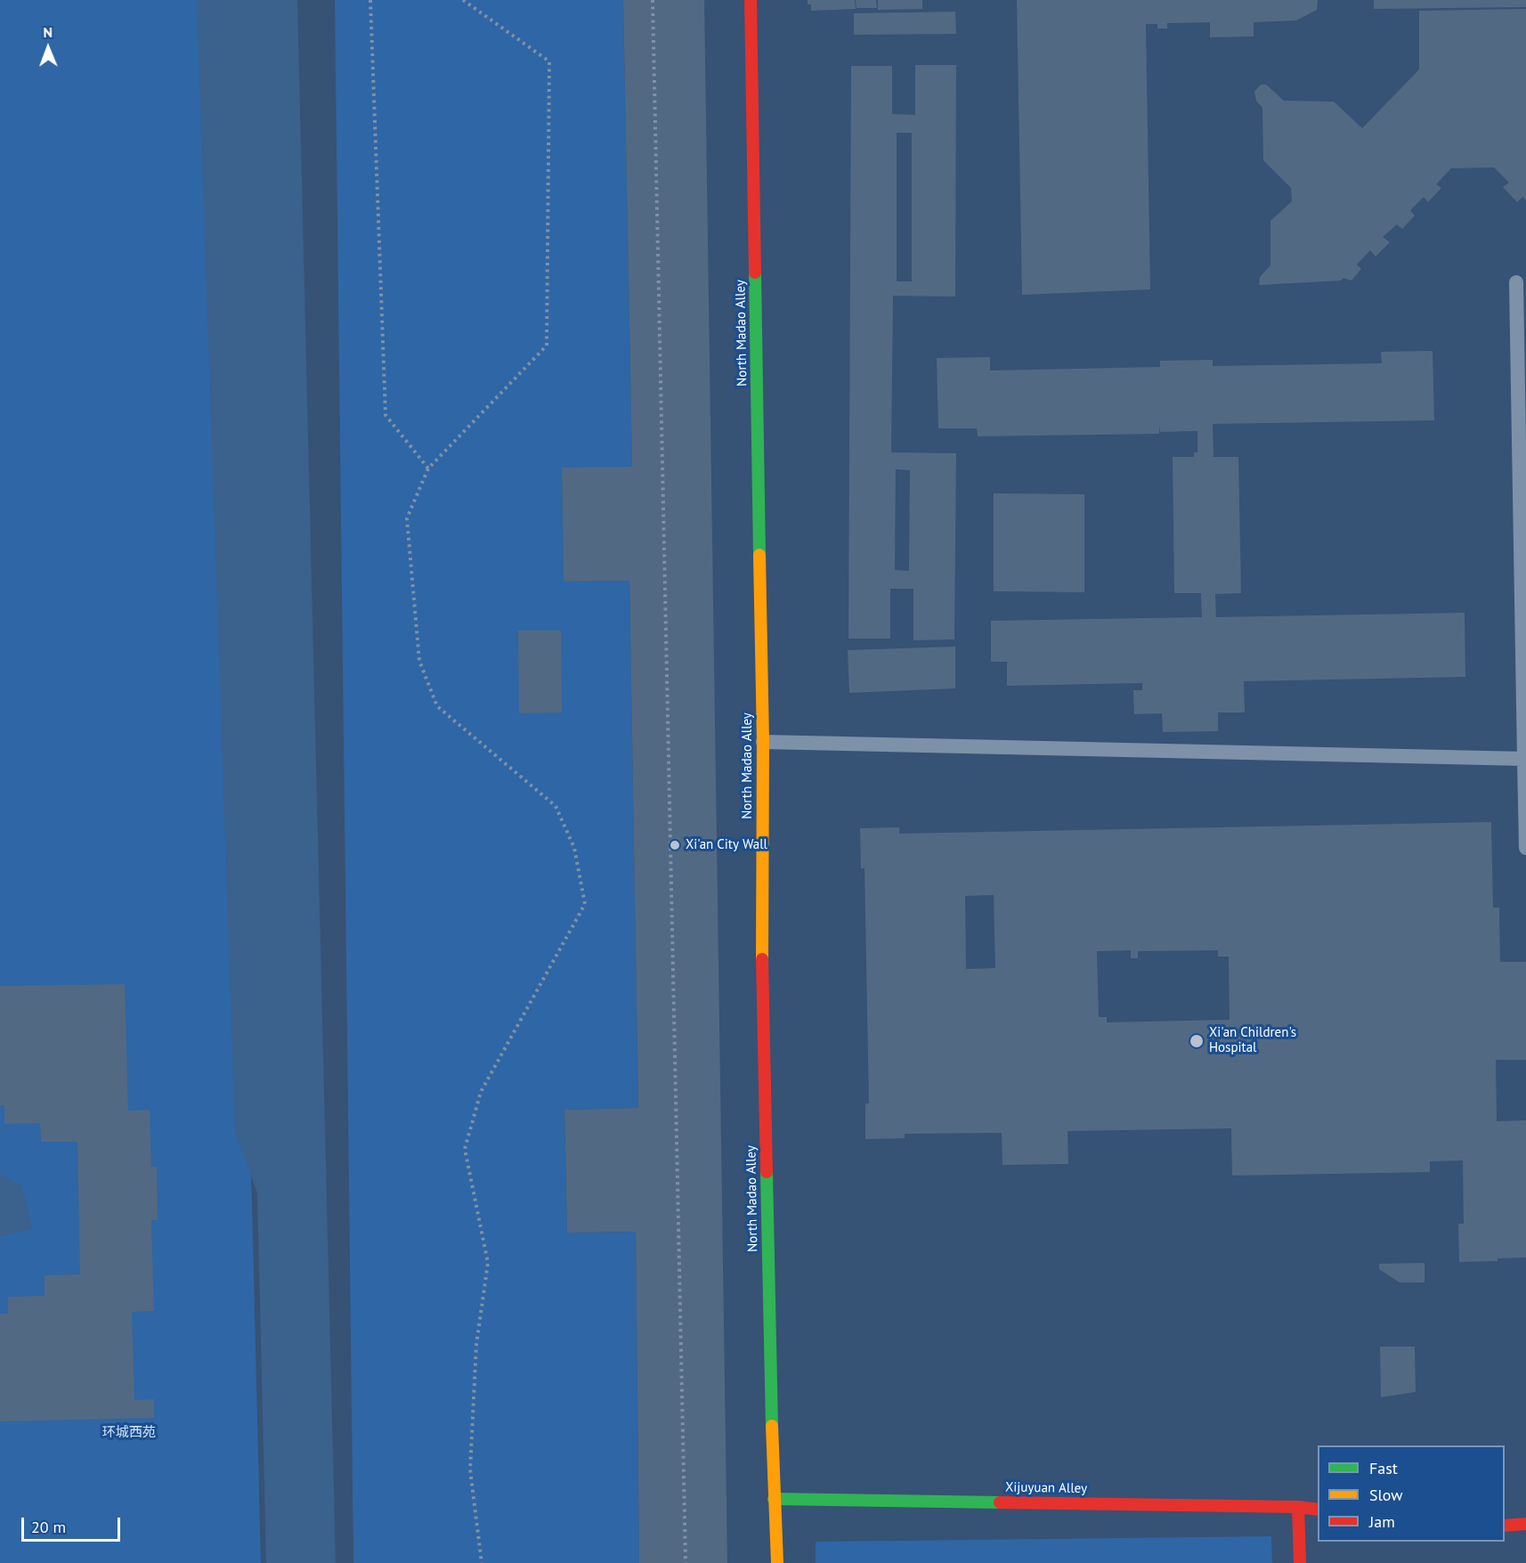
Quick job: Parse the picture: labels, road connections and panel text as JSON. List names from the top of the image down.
{
  "streets": {
    "street": ["North Madao Alley", "Xijuyuan Alley"]
  },
  "crossings": [
    ["North Madao Alley", "Xijuyuan Alley"]
  ],
  "parks": ["环城西苑"],
  "places": ["Xi'an City Wall", "Xi'an Children's Hospital"],
  "legend": ["Fast", "Slow", "Jam"],
  "scale_bar": "20 m",
  "north": "top"
}
